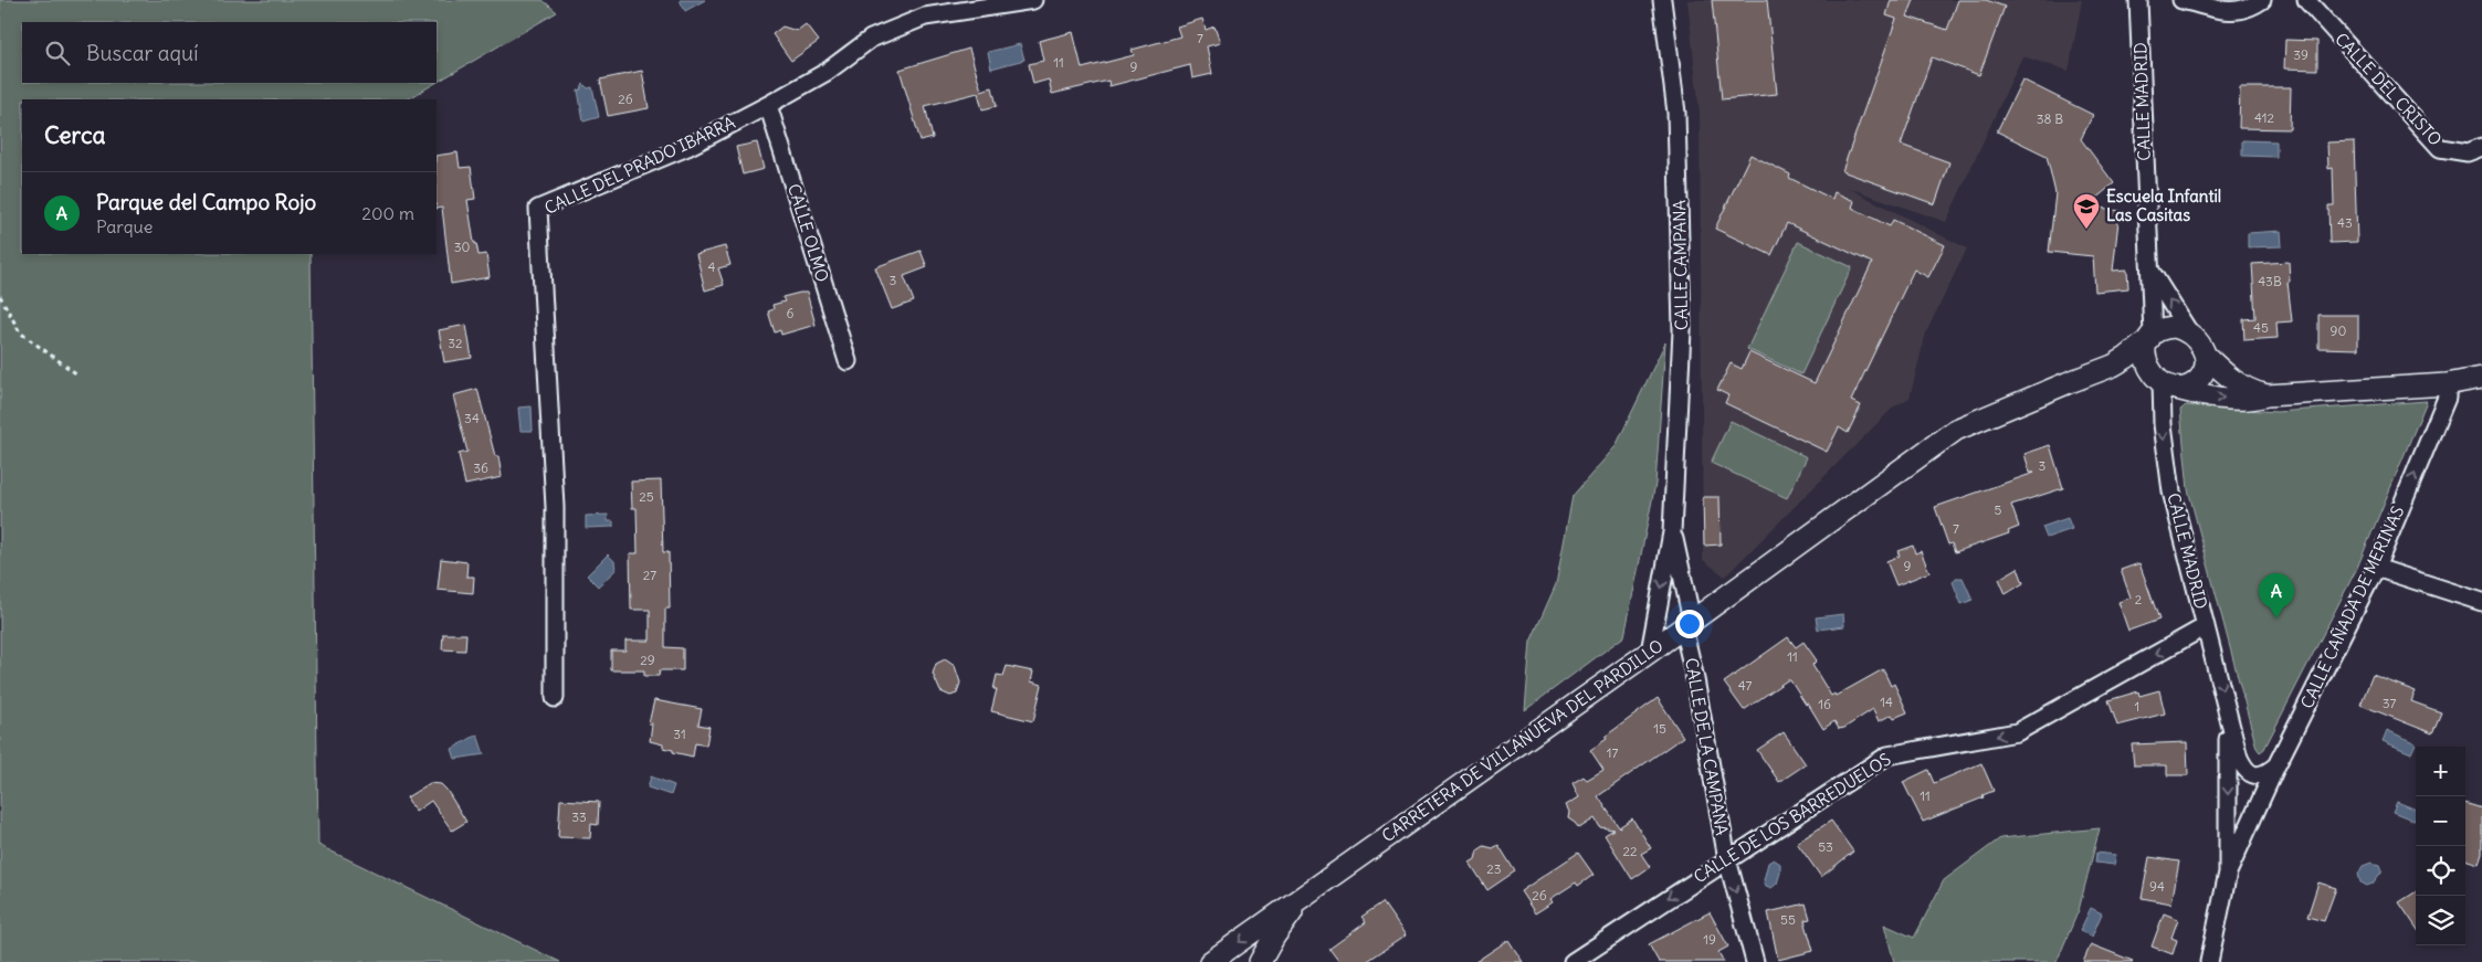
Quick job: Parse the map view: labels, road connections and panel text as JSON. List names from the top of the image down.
{
  "streets": {
    "street": [
      "CALLE DEL CRISTO",
      "CALLE MADRID",
      "CALLE DEL PRADO IBARRA",
      "CALLE OLMO",
      "CALLE CAMPANA",
      "CALLE CAÑADA DE MERINAS",
      "CARRETERA DE VILLANUEVA DEL PARDILLO",
      "CALLE DE LA CAMPANA",
      "CALLE DE LOS BARREDUELOS"
    ]
  },
  "crossings": [
    ["CALLE MADRID", "CALLE CAÑADA DE MERINAS"],
    ["CALLE MADRID", "CARRETERA DE VILLANUEVA DEL PARDILLO"],
    ["CALLE MADRID", "CALLE DE LOS BARREDUELOS"],
    ["CALLE DEL PRADO IBARRA", "CALLE OLMO"],
    ["CALLE CAMPANA", "CALLE DE LA CAMPANA"],
    ["CARRETERA DE VILLANUEVA DEL PARDILLO", "CALLE DE LA CAMPANA"],
    ["CALLE DE LA CAMPANA", "CALLE DE LOS BARREDUELOS"]
  ],
  "one_way": ["CALLE MADRID", "CALLE CAÑADA DE MERINAS", "CALLE DE LOS BARREDUELOS"],
  "places": {
    "school or university": ["Escuela Infantil Las Casitas"]
  },
  "house_numbers": [
    "7",
    "39",
    "11",
    "9",
    "26",
    "412",
    "38 B",
    "43",
    "30",
    "4",
    "3",
    "43B",
    "6",
    "45",
    "90",
    "32",
    "34",
    "3",
    "36",
    "25",
    "5",
    "7",
    "9",
    "27",
    "2",
    "11",
    "29",
    "47",
    "14",
    "37",
    "16",
    "1",
    "15",
    "31",
    "17",
    "11",
    "33",
    "53",
    "22",
    "23",
    "94",
    "26",
    "55",
    "19"
  ],
  "page": {
    "search": "Buscar aquí",
    "heading": "Cerca",
    "list": [
      {
        "mark": "A",
        "name": "Parque del Campo Rojo",
        "note": "Parque",
        "value": "200 m"
      }
    ],
    "pins": "A",
    "map_buttons": ["+", "−"]
  }
}
